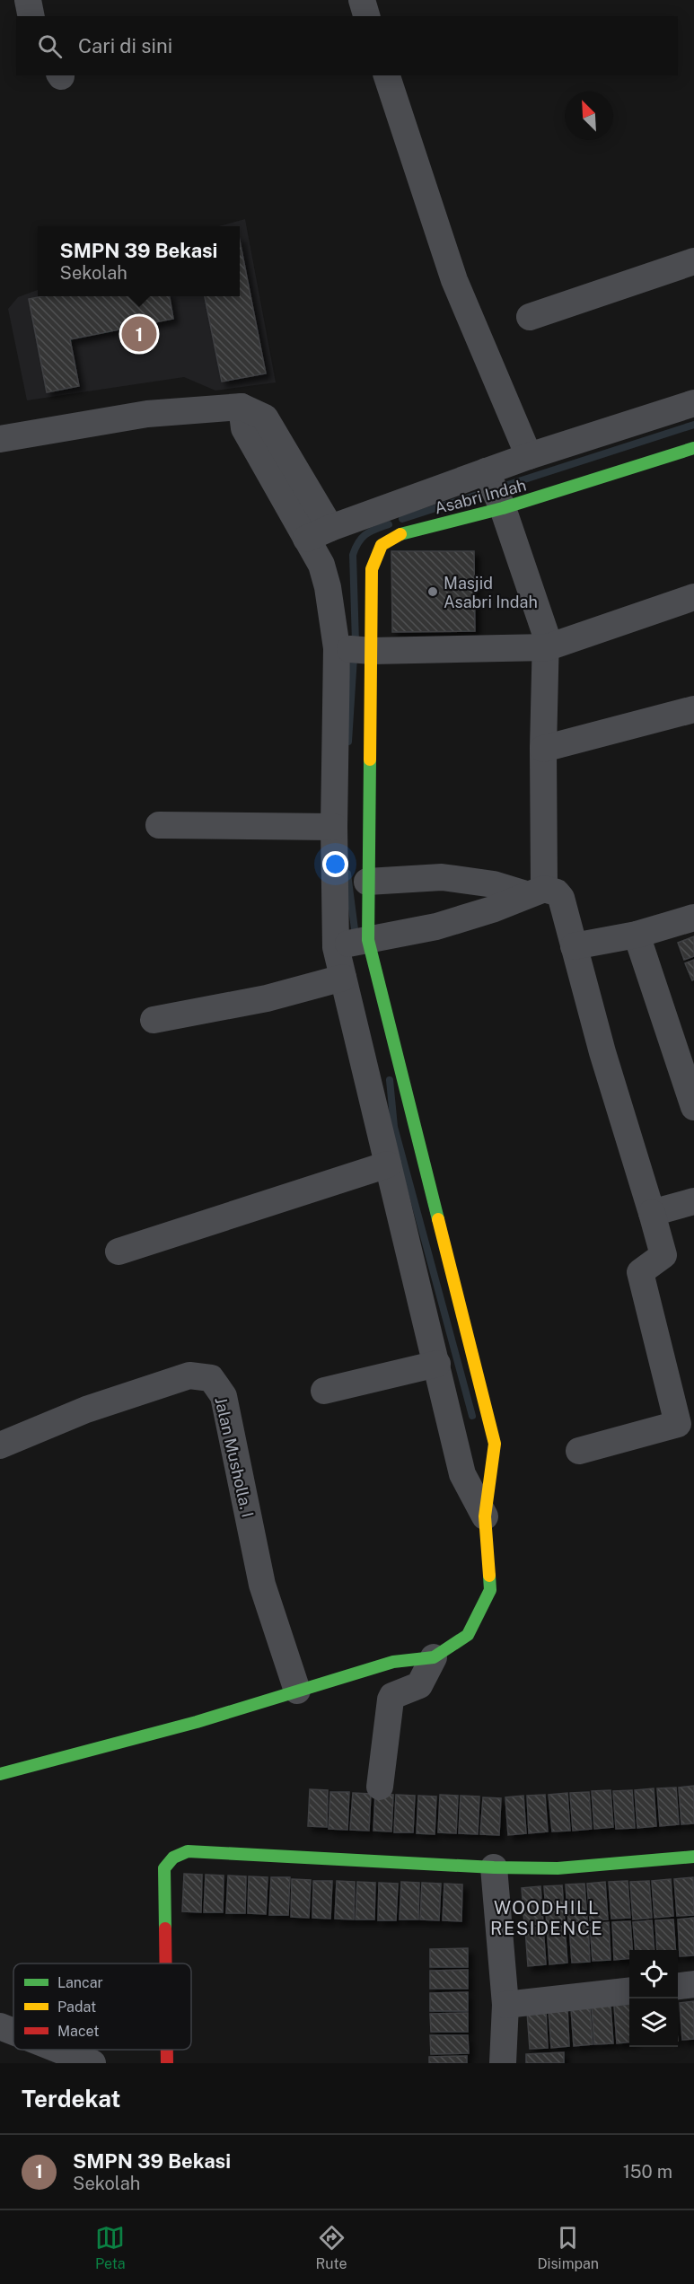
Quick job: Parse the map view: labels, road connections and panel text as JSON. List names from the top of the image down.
{
  "streets": {
    "street": ["Asabri Indah", "Jalan Musholla. I"]
  },
  "districts": ["WOODHILL RESIDENCE"],
  "places": ["Masjid Asabri Indah"],
  "legend": ["Lancar", "Padat", "Macet"],
  "north": "top left",
  "page": {
    "search": "Cari di sini",
    "popup": ["SMPN 39 Bekasi", "Sekolah"],
    "pins": "1",
    "heading": "Terdekat",
    "list": [
      {
        "mark": "1",
        "name": "SMPN 39 Bekasi",
        "note": "Sekolah",
        "value": "150 m"
      }
    ],
    "nav": ["Peta", "Rute", "Disimpan"]
  }
}
